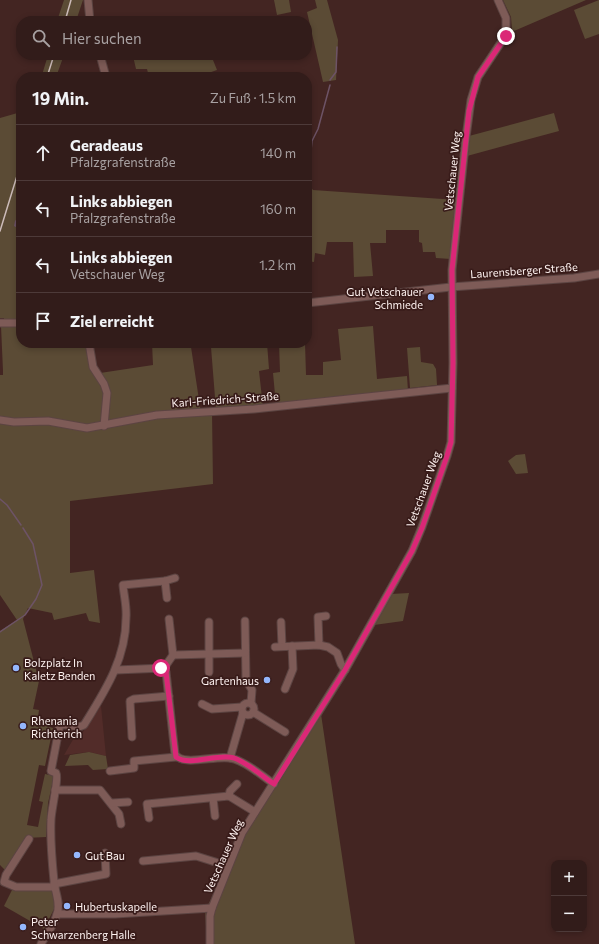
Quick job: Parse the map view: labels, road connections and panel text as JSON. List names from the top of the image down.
{
  "streets": {
    "street": ["Vetschauer Weg", "Laurensberger Straße", "Karl-Friedrich-Straße"]
  },
  "crossings": [
    ["Vetschauer Weg", "Laurensberger Straße"],
    ["Vetschauer Weg", "Karl-Friedrich-Straße"]
  ],
  "places": [
    "Gut Vetschauer Schmiede",
    "Bolzplatz In Kaletz Benden",
    "Gartenhaus",
    "Rhenania Richterich",
    "Gut Bau",
    "Hubertuskapelle",
    "Peter Schwarzenberg Halle"
  ],
  "page": {
    "search": "Hier suchen",
    "heading": ["19 Min.", "Zu Fuß · 1.5 km"],
    "list": [
      ["Geradeaus", "Pfalzgrafenstraße", "140 m"],
      ["Links abbiegen", "Pfalzgrafenstraße", "160 m"],
      ["Links abbiegen", "Vetschauer Weg", "1.2 km"],
      "Ziel erreicht"
    ],
    "map_buttons": ["+", "−"]
  }
}
